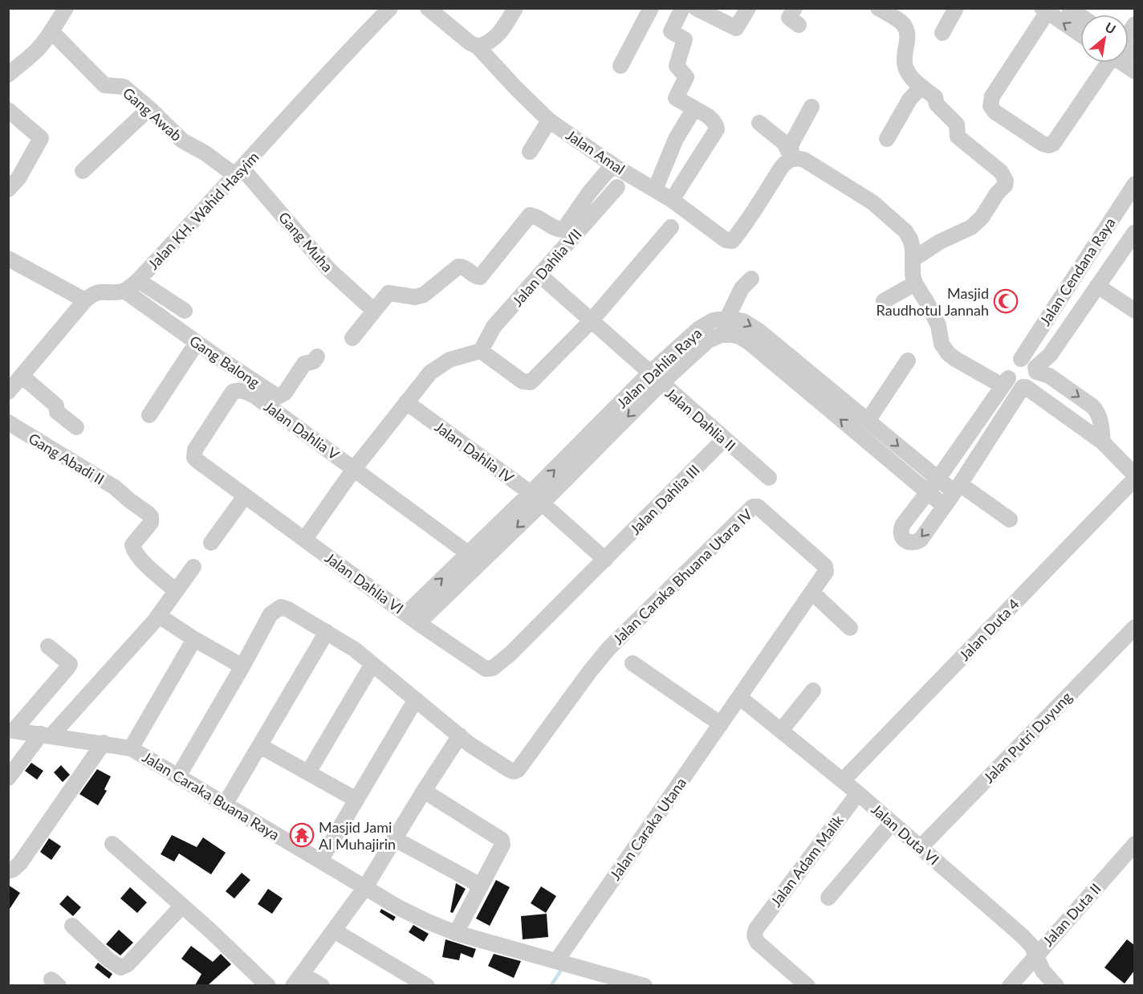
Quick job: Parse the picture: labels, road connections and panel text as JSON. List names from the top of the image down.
{
  "streets": {
    "street": [
      "Gang Awab",
      "Jalan Amal",
      "Jalan KH. Wahid Hasyim",
      "Gang Muha",
      "Jalan Dahlia VII",
      "Jalan Cendana Raya",
      "Gang Balong",
      "Jalan Dahlia Raya",
      "Jalan Dahlia II",
      "Jalan Dahlia V",
      "Jalan Dahlia IV",
      "Gang Abadi II",
      "Jalan Dahlia III",
      "Jalan Caraka Bhuana Utara IV",
      "Jalan Dahlia VI",
      "Jalan Duta 4",
      "Jalan Putri Duyung",
      "Jalan Caraka Buana Raya",
      "Jalan Caraka Utana",
      "Jalan Duta VI",
      "Jalan Adam Malik",
      "Jalan Duta II"
    ]
  },
  "crossings": [
    ["Gang Awab", "Jalan KH. Wahid Hasyim"],
    ["Gang Awab", "Gang Muha"],
    ["Jalan KH. Wahid Hasyim", "Gang Muha"],
    ["Jalan KH. Wahid Hasyim", "Gang Balong"],
    ["Jalan Dahlia VII", "Jalan Dahlia II"],
    ["Jalan Dahlia Raya", "Jalan Dahlia II"],
    ["Jalan Dahlia Raya", "Jalan Dahlia IV"],
    ["Jalan Dahlia Raya", "Jalan Dahlia VI"],
    ["Jalan Dahlia II", "Jalan Dahlia III"],
    ["Jalan Dahlia V", "Jalan Dahlia VI"],
    ["Jalan Dahlia III", "Jalan Dahlia VI"],
    ["Jalan Caraka Bhuana Utara IV", "Jalan Caraka Utana"],
    ["Jalan Caraka Bhuana Utara IV", "Jalan Duta VI"],
    ["Jalan Duta 4", "Jalan Duta VI"],
    ["Jalan Putri Duyung", "Jalan Duta VI"],
    ["Jalan Caraka Buana Raya", "Jalan Caraka Utana"],
    ["Jalan Caraka Utana", "Jalan Duta VI"],
    ["Jalan Duta VI", "Jalan Adam Malik"],
    ["Jalan Duta VI", "Jalan Duta II"]
  ],
  "places": {
    "mosque": ["Masjid Raudhotul Jannah"],
    "temple": ["Masjid Jami Al Muhajirin"]
  },
  "north": "top right"
}
